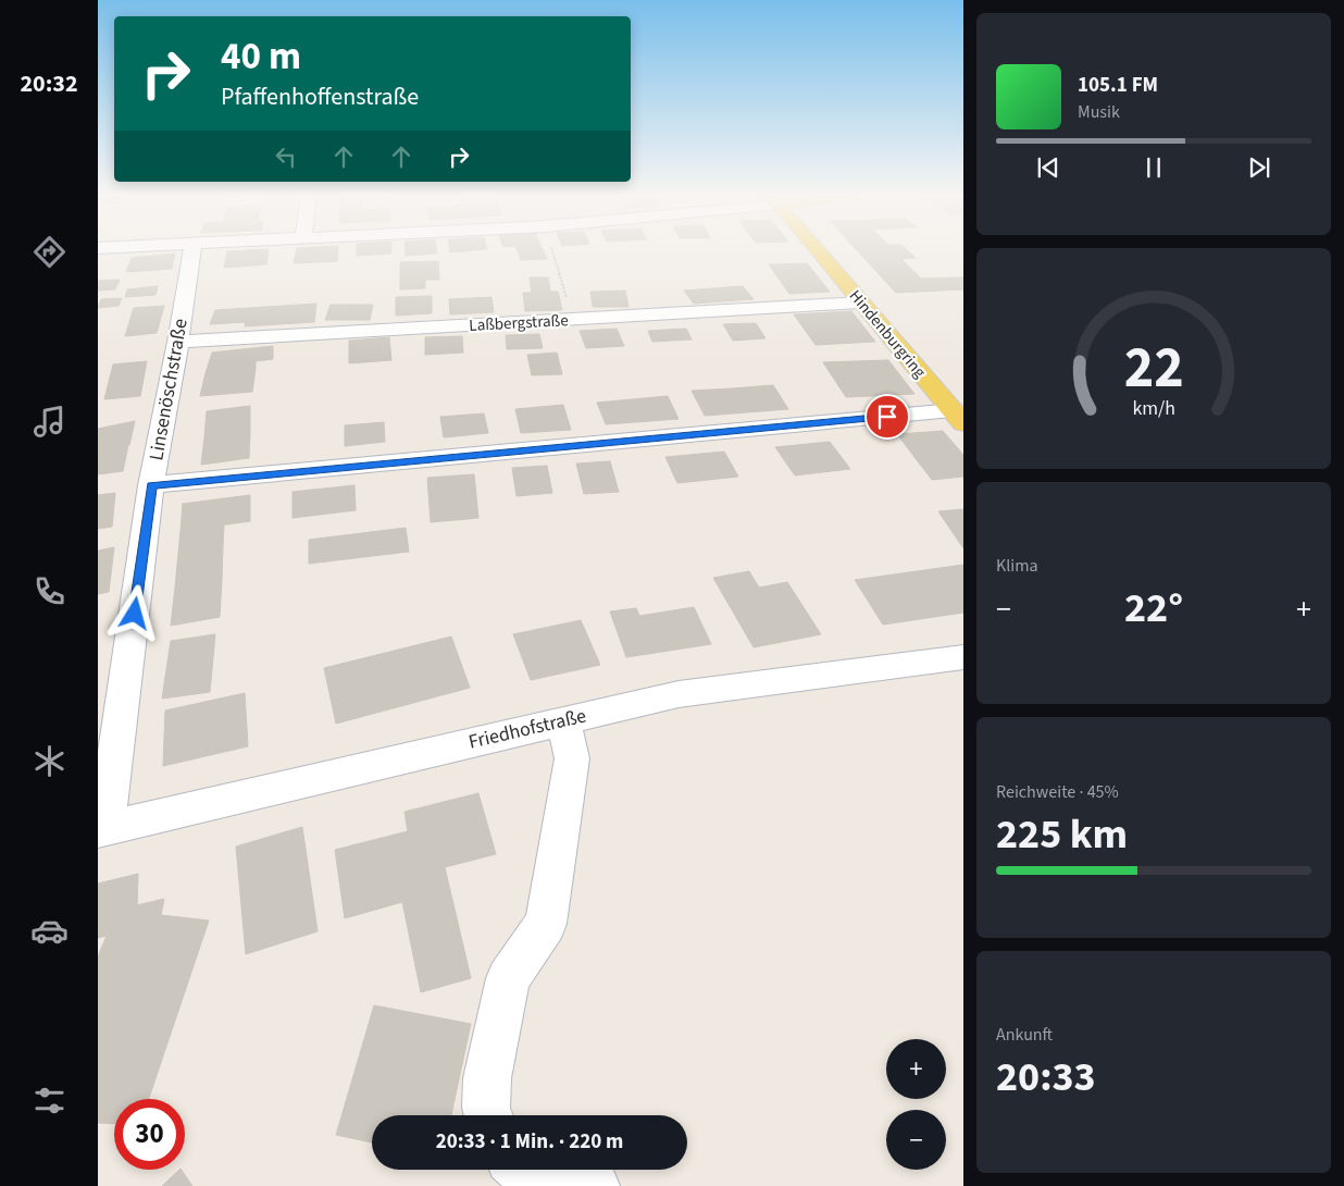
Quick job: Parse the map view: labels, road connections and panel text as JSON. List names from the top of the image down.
{
  "streets": {
    "main road": ["Hindenburgring"],
    "street": ["Laßbergstraße", "Linsenöschstraße", "Friedhofstraße"]
  },
  "crossings": [
    ["Laßbergstraße", "Hindenburgring"],
    ["Laßbergstraße", "Linsenöschstraße"],
    ["Linsenöschstraße", "Friedhofstraße"]
  ],
  "page": {
    "tabs": "20:32",
    "turn": ["40 m", "Pfaffenhoffenstraße"],
    "song": ["105.1 FM", "Musik"],
    "tile": [
      "Klima",
      ["Reichweite · 45%", "225 km"],
      ["Ankunft", "20:33"]
    ],
    "heat": ["−", "22°", "+"],
    "map_buttons": ["+", "−"],
    "limit": "30",
    "trip": "20:33 · 1 Min. · 220 m",
    "gauge": ["22", "km/h"]
  }
}
